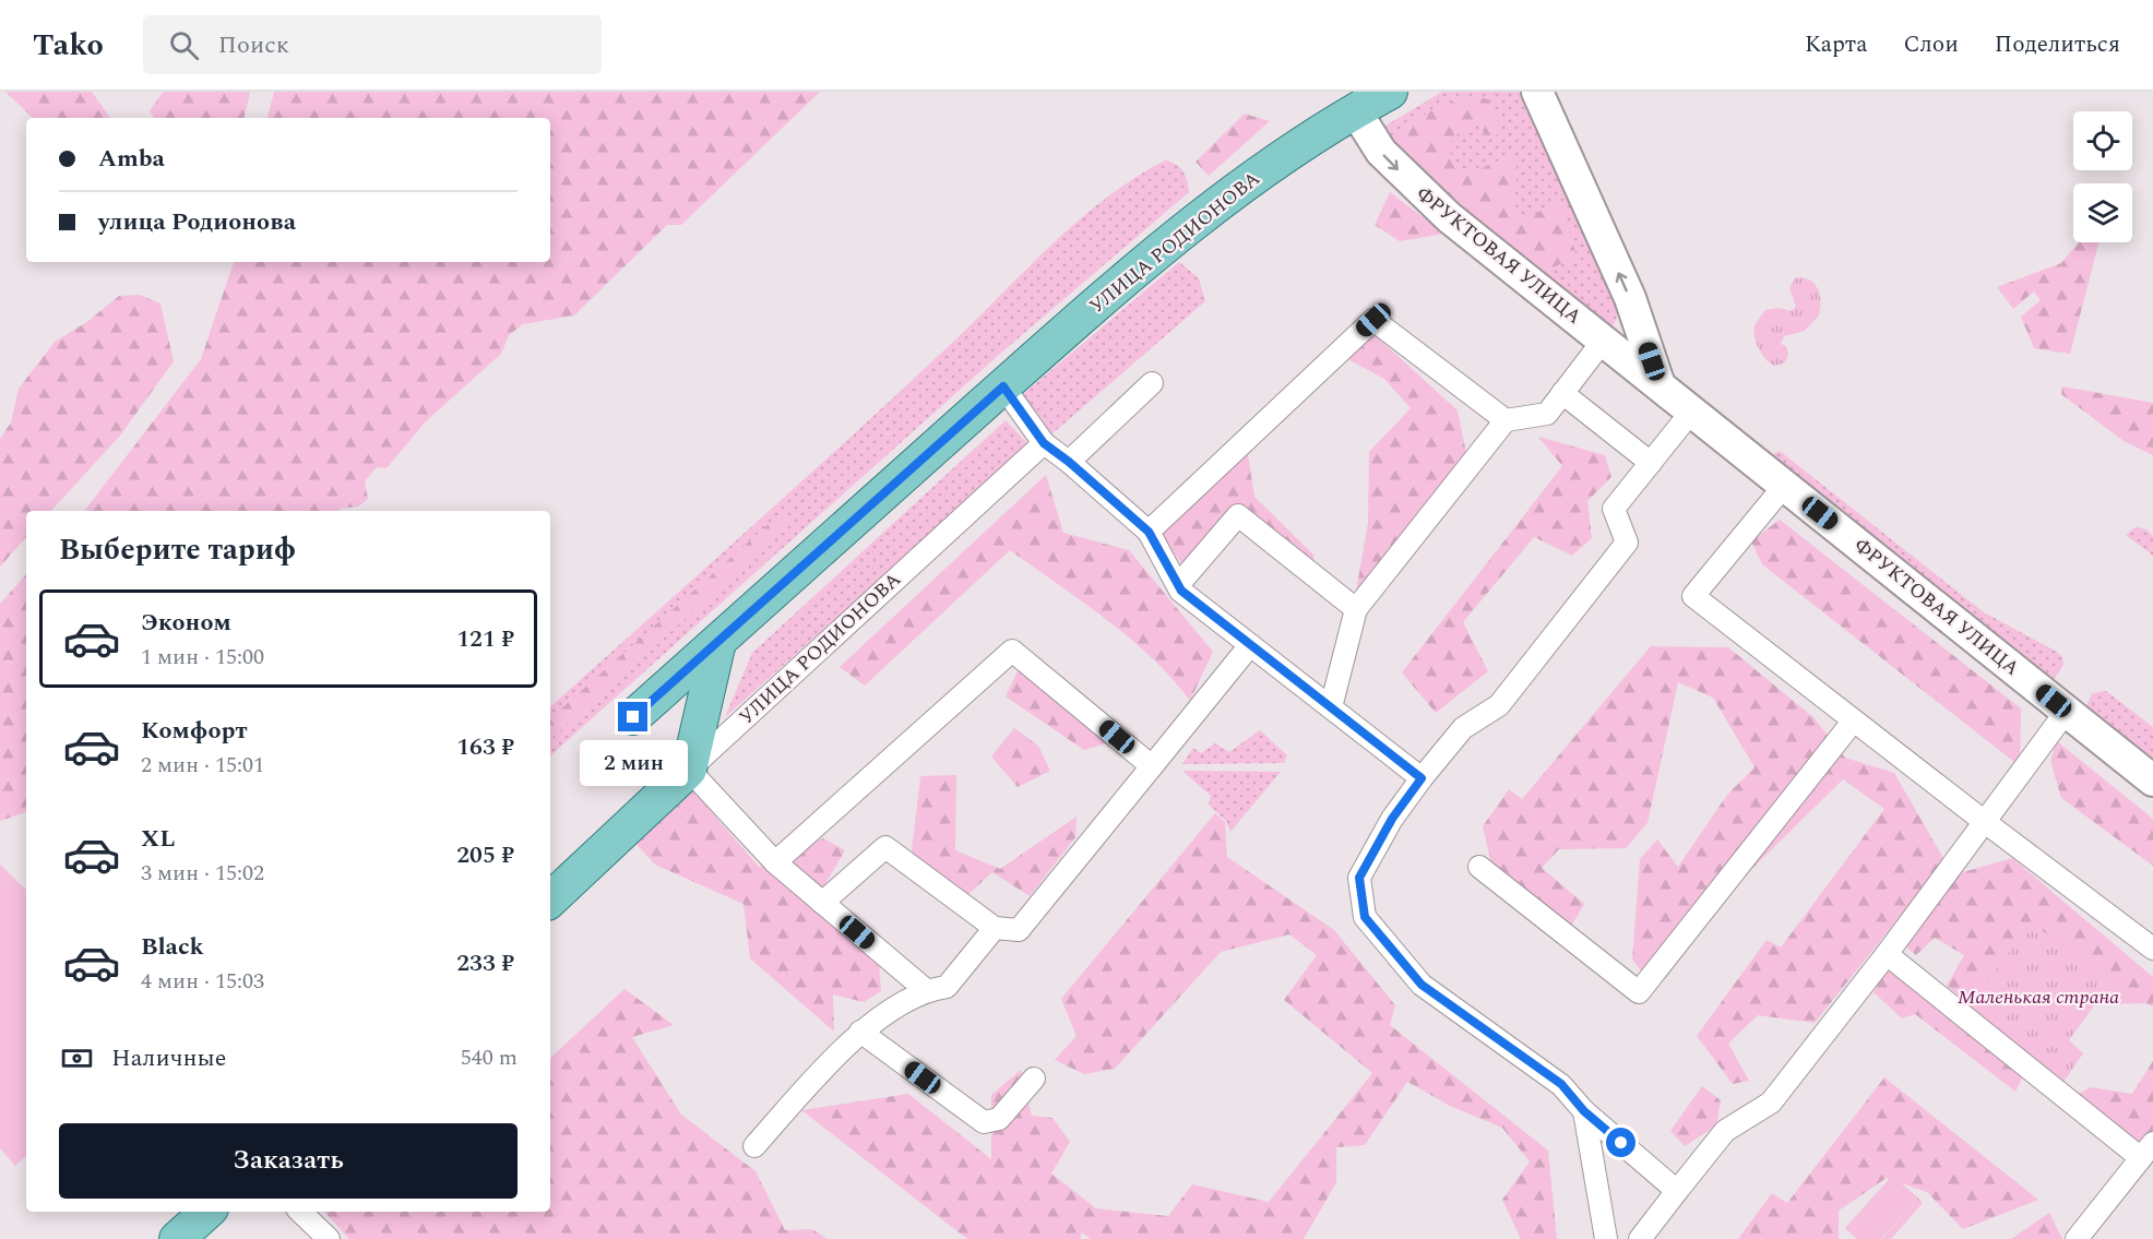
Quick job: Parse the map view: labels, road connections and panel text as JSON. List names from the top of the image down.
{
  "streets": {
    "main road": ["УЛИЦА РОДИОНОВА"],
    "street": ["ФРУКТОВАЯ УЛИЦА"]
  },
  "crossings": [
    ["УЛИЦА РОДИОНОВА", "ФРУКТОВАЯ УЛИЦА"]
  ],
  "parks": ["Маленькая страна"],
  "page": {
    "header": "Tako",
    "search": "Поиск",
    "nav": ["Карта", "Слои", "Поделиться"],
    "banner": ["Amba", "улица Родионова"],
    "heading": "Выберите тариф",
    "list": [
      {
        "name": "Эконом",
        "note": "1 мин · 15:00",
        "value": "121 ₽"
      },
      {
        "name": "Комфорт",
        "note": "2 мин · 15:01",
        "value": "163 ₽"
      },
      {
        "name": "XL",
        "note": "3 мин · 15:02",
        "value": "205 ₽"
      },
      {
        "name": "Black",
        "note": "4 мин · 15:03",
        "value": "233 ₽"
      }
    ],
    "bubble": "2 мин",
    "pay": ["Наличные", "540 m"],
    "buttons": "Заказать"
  }
}
